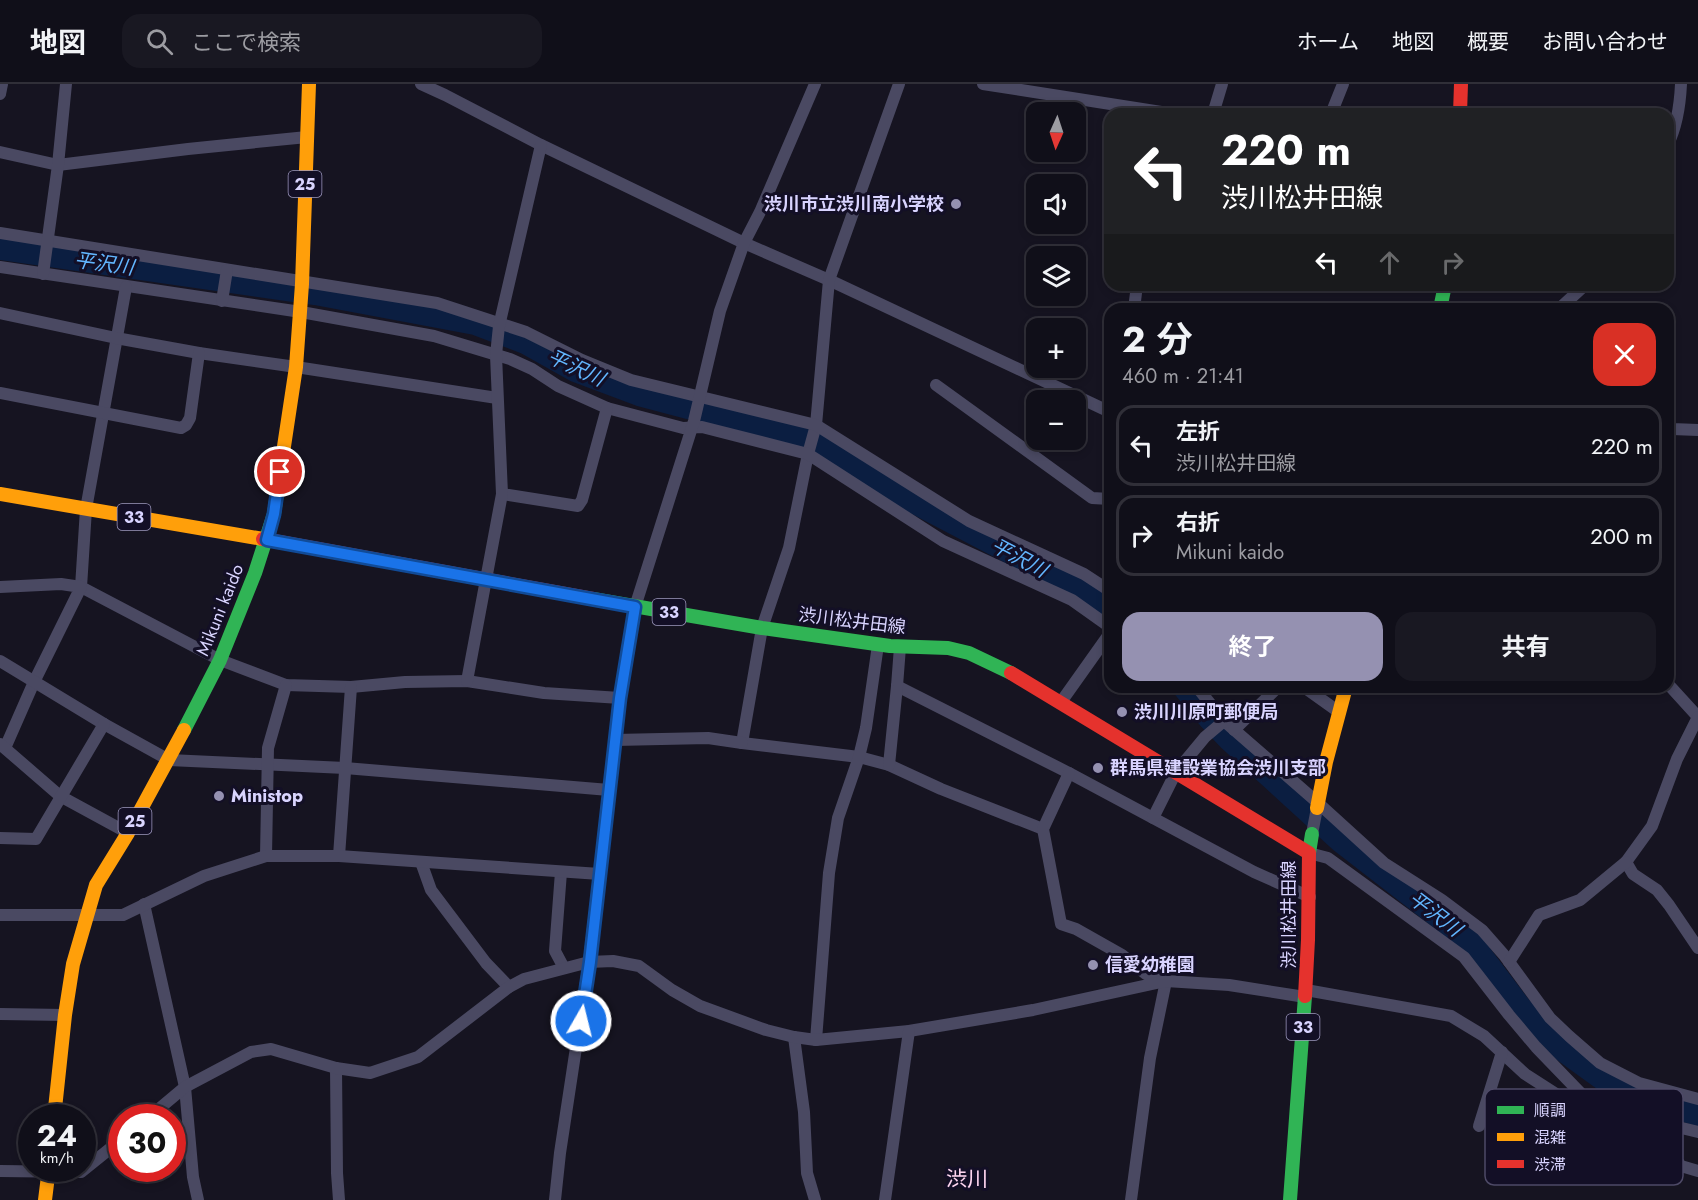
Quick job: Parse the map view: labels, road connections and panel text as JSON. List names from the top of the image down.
{
  "streets": {
    "main road": [
      "25",
      "33",
      "Mikuni kaido",
      "渋川松井田線"
    ]
  },
  "crossings": [
    ["Mikuni kaido", "渋川松井田線"]
  ],
  "districts": ["渋川"],
  "water": ["平沢川"],
  "places": [
    "渋川市立渋川南小学校",
    "渋川川原町郵便局",
    "群馬県建設業協会渋川支部",
    "Ministop",
    "信愛幼稚園"
  ],
  "legend": ["順調", "混雑", "渋滞"],
  "north": "bottom",
  "page": {
    "header": "地図",
    "search": "ここで検索",
    "nav": [
      "ホーム",
      "地図",
      "概要",
      "お問い合わせ"
    ],
    "map_buttons": ["+", "−"],
    "turn": ["220 m", "渋川松井田線"],
    "heading": ["2 分", "460 m · 21:41"],
    "list": [
      {
        "name": "左折",
        "note": "渋川松井田線",
        "value": "220 m"
      },
      {
        "name": "右折",
        "note": "Mikuni kaido",
        "value": "200 m"
      }
    ],
    "buttons": ["終了", "共有"],
    "speed": "24 km/h",
    "limit": "30"
  }
}
